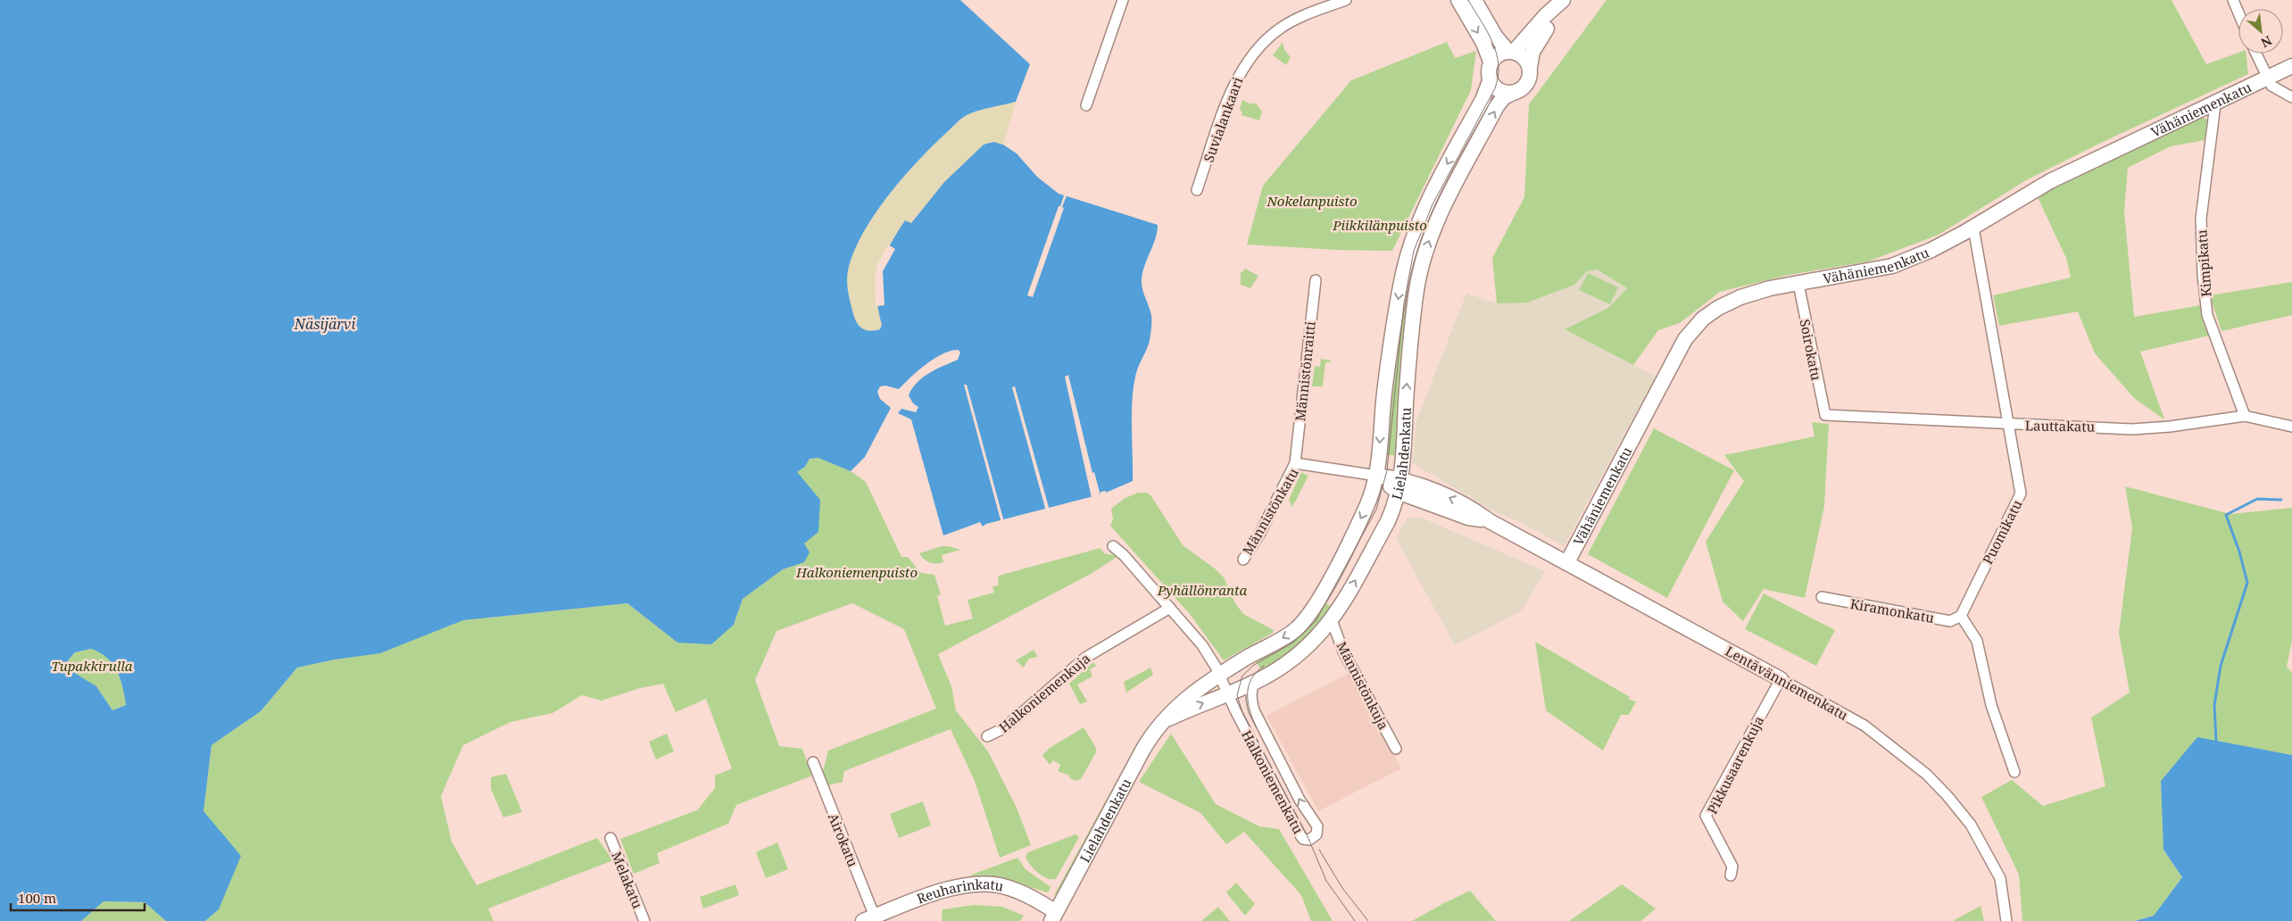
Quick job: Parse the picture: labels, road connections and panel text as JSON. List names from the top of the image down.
{
  "streets": {
    "main road": [
      "Vähäniemenkatu",
      "Lielahdenkatu",
      "Lentävänniemenkatu",
      "Reuharinkatu"
    ],
    "street": [
      "Suvialankaari",
      "Kimpikatu",
      "Soirokatu",
      "Männistönraitti",
      "Lauttakatu",
      "Männistönkatu",
      "Puomikatu",
      "Kiramonkatu",
      "Männistönkuja",
      "Halkoniemenkuja",
      "Pikkusaarenkuja",
      "Halkoniemenkatu",
      "Airokatu",
      "Melakatu"
    ]
  },
  "crossings": [
    ["Vähäniemenkatu", "Kimpikatu"],
    ["Vähäniemenkatu", "Soirokatu"],
    ["Vähäniemenkatu", "Puomikatu"],
    ["Vähäniemenkatu", "Lentävänniemenkatu"],
    ["Kimpikatu", "Lauttakatu"],
    ["Soirokatu", "Lauttakatu"],
    ["Männistönraitti", "Männistönkatu"],
    ["Lauttakatu", "Puomikatu"],
    ["Lielahdenkatu", "Männistönkatu"],
    ["Lielahdenkatu", "Lentävänniemenkatu"],
    ["Lielahdenkatu", "Männistönkuja"],
    ["Lielahdenkatu", "Halkoniemenkatu"],
    ["Lielahdenkatu", "Reuharinkatu"],
    ["Männistönkatu", "Lentävänniemenkatu"],
    ["Puomikatu", "Kiramonkatu"],
    ["Lentävänniemenkatu", "Pikkusaarenkuja"],
    ["Halkoniemenkuja", "Halkoniemenkatu"],
    ["Airokatu", "Reuharinkatu"]
  ],
  "water": ["Näsijärvi"],
  "parks": [
    "Nokelanpuisto",
    "Piikkilänpuisto",
    "Halkoniemenpuisto",
    "Pyhällönranta",
    "Tupakkirulla"
  ],
  "scale_bar": "100 m",
  "north": "bottom right"
}
